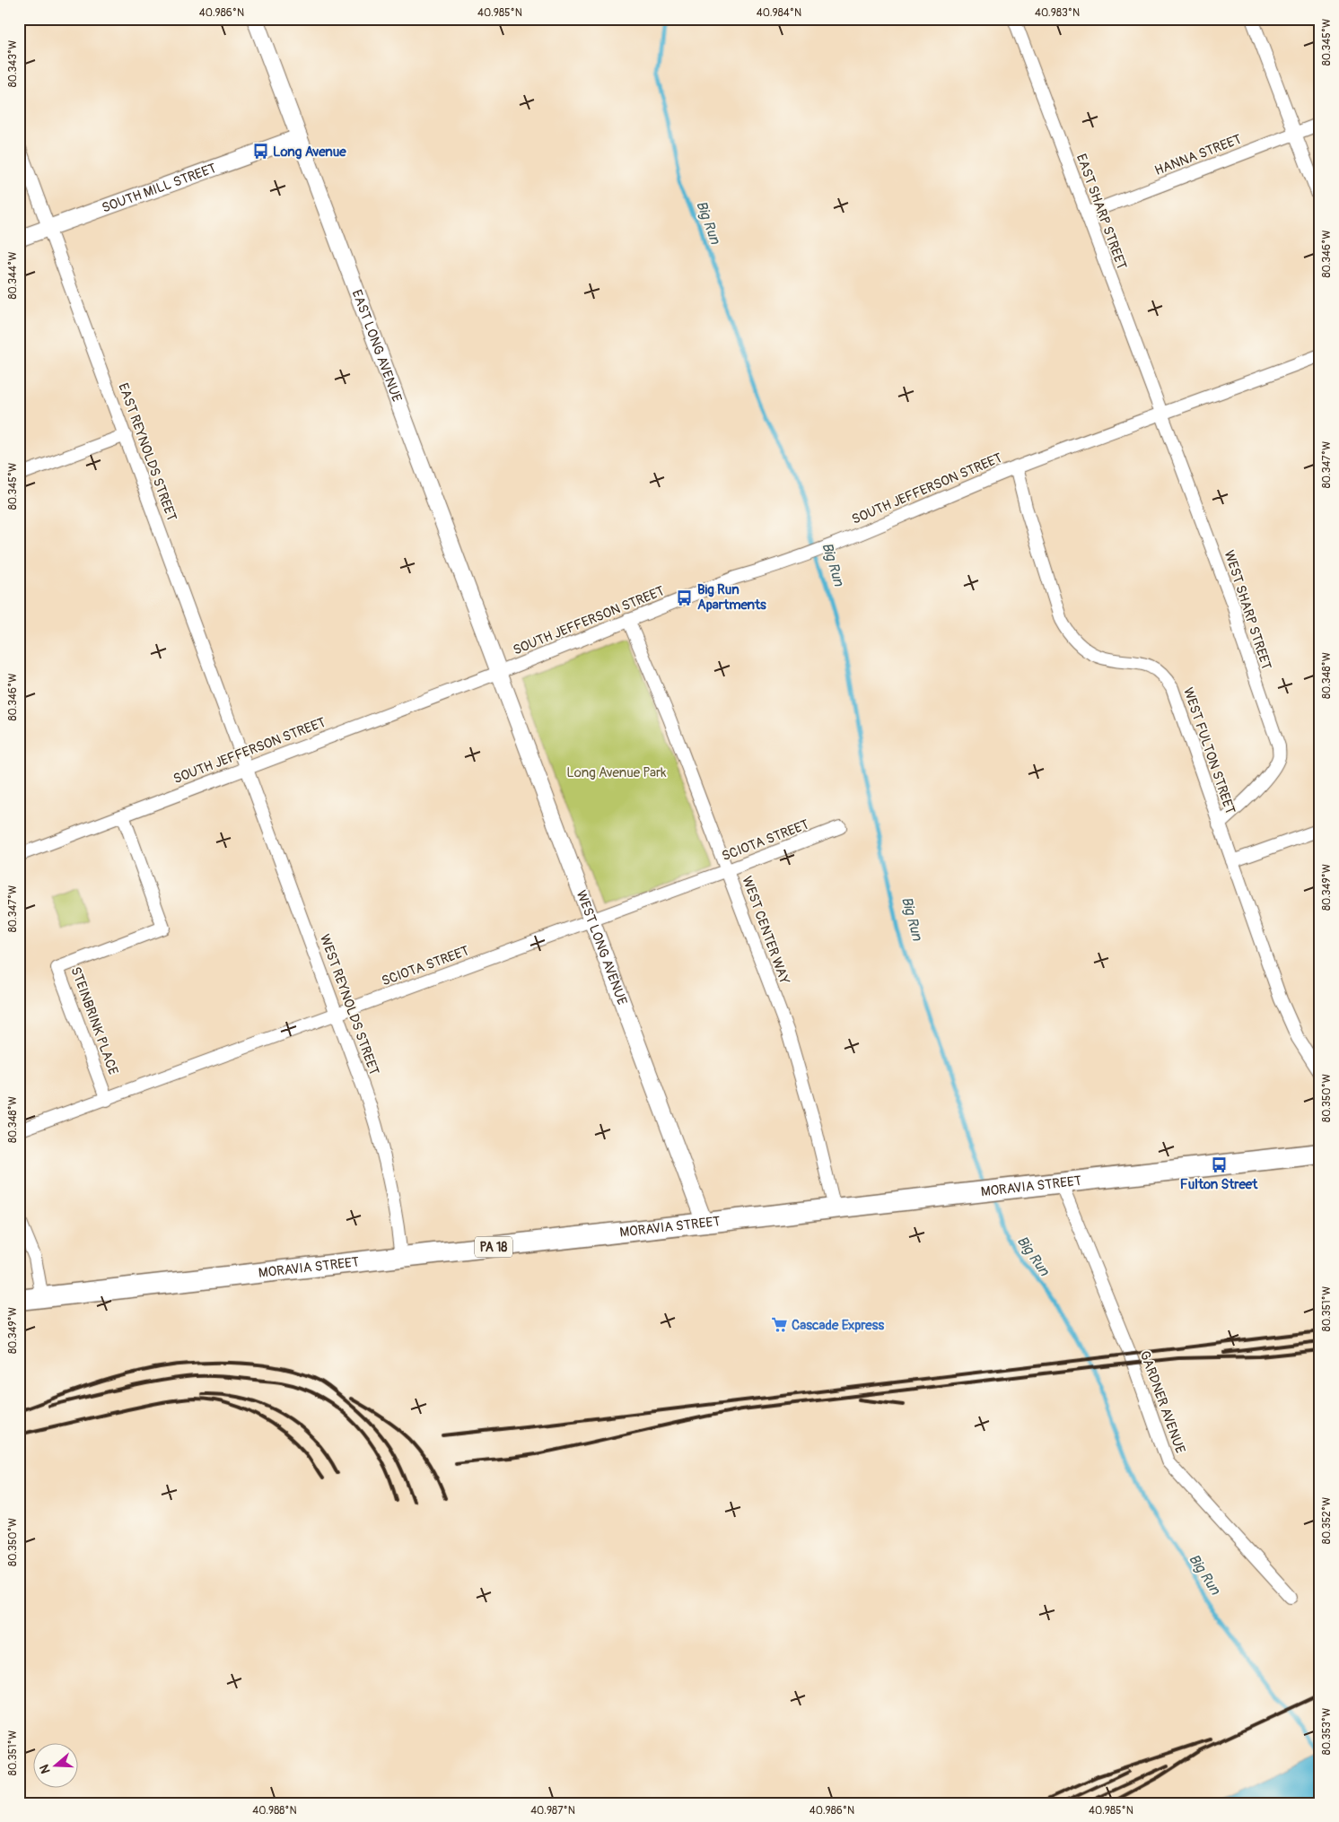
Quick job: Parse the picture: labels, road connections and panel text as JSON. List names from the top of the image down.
{
  "streets": {
    "main road": ["MORAVIA STREET", "PA 18"],
    "street": [
      "HANNA STREET",
      "SOUTH MILL STREET",
      "EAST SHARP STREET",
      "EAST LONG AVENUE",
      "EAST REYNOLDS STREET",
      "SOUTH JEFFERSON STREET",
      "WEST SHARP STREET",
      "WEST FULTON STREET",
      "SCIOTA STREET",
      "WEST CENTER WAY",
      "WEST LONG AVENUE",
      "WEST REYNOLDS STREET",
      "STEINBRINK PLACE",
      "GARDNER AVENUE"
    ]
  },
  "crossings": [
    ["HANNA STREET", "EAST SHARP STREET"],
    ["SOUTH MILL STREET", "EAST LONG AVENUE"],
    ["SOUTH MILL STREET", "EAST REYNOLDS STREET"],
    ["EAST SHARP STREET", "SOUTH JEFFERSON STREET"],
    ["EAST SHARP STREET", "WEST SHARP STREET"],
    ["EAST LONG AVENUE", "SOUTH JEFFERSON STREET"],
    ["EAST LONG AVENUE", "WEST LONG AVENUE"],
    ["EAST REYNOLDS STREET", "SOUTH JEFFERSON STREET"],
    ["EAST REYNOLDS STREET", "WEST REYNOLDS STREET"],
    ["SOUTH JEFFERSON STREET", "WEST SHARP STREET"],
    ["SOUTH JEFFERSON STREET", "WEST FULTON STREET"],
    ["SOUTH JEFFERSON STREET", "WEST CENTER WAY"],
    ["SOUTH JEFFERSON STREET", "WEST LONG AVENUE"],
    ["SOUTH JEFFERSON STREET", "WEST REYNOLDS STREET"],
    ["SOUTH JEFFERSON STREET", "STEINBRINK PLACE"],
    ["WEST SHARP STREET", "WEST FULTON STREET"],
    ["SCIOTA STREET", "WEST CENTER WAY"],
    ["SCIOTA STREET", "WEST LONG AVENUE"],
    ["SCIOTA STREET", "WEST REYNOLDS STREET"],
    ["SCIOTA STREET", "STEINBRINK PLACE"],
    ["WEST CENTER WAY", "MORAVIA STREET"],
    ["WEST LONG AVENUE", "MORAVIA STREET"],
    ["WEST REYNOLDS STREET", "MORAVIA STREET"],
    ["MORAVIA STREET", "GARDNER AVENUE"]
  ],
  "water": ["Big Run"],
  "parks": ["Long Avenue Park"],
  "places": {
    "bus stop": ["Long Avenue", "Big Run Apartments", "Fulton Street"],
    "supermarket": ["Cascade Express"]
  },
  "north": "left",
  "coordinates": [
    "40.986°N",
    "40.985°N",
    "40.984°N",
    "40.983°N",
    "80.345°W",
    "80.343°W",
    "80.346°W",
    "80.344°W",
    "80.347°W",
    "80.348°W",
    "80.349°W",
    "80.350°W",
    "80.351°W",
    "80.352°W",
    "80.353°W",
    "40.988°N",
    "40.987°N"
  ]
}
